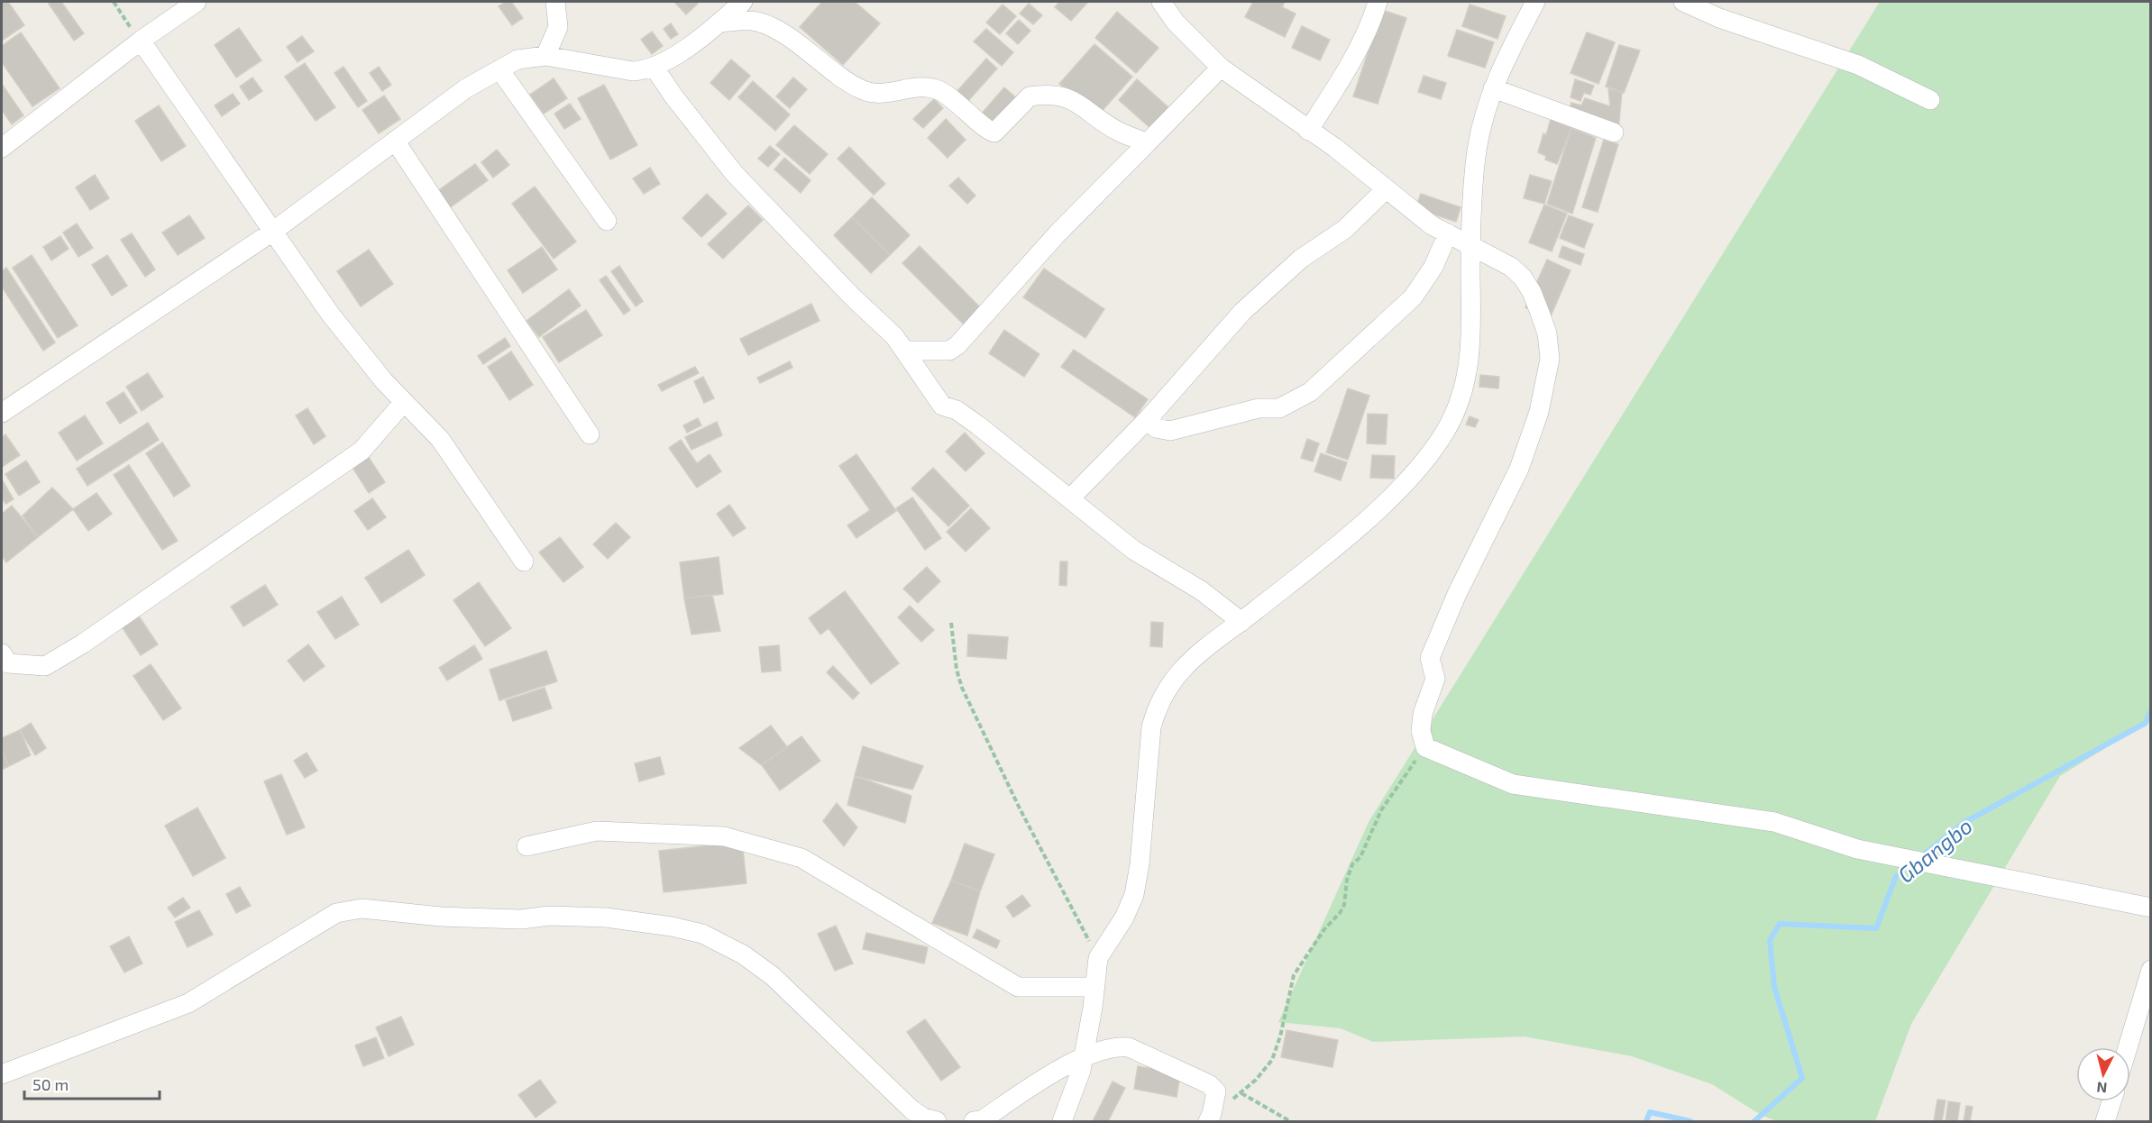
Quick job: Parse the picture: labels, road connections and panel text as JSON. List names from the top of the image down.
{
  "water": ["Gbangbo"],
  "scale_bar": "50 m",
  "north": "bottom"
}
